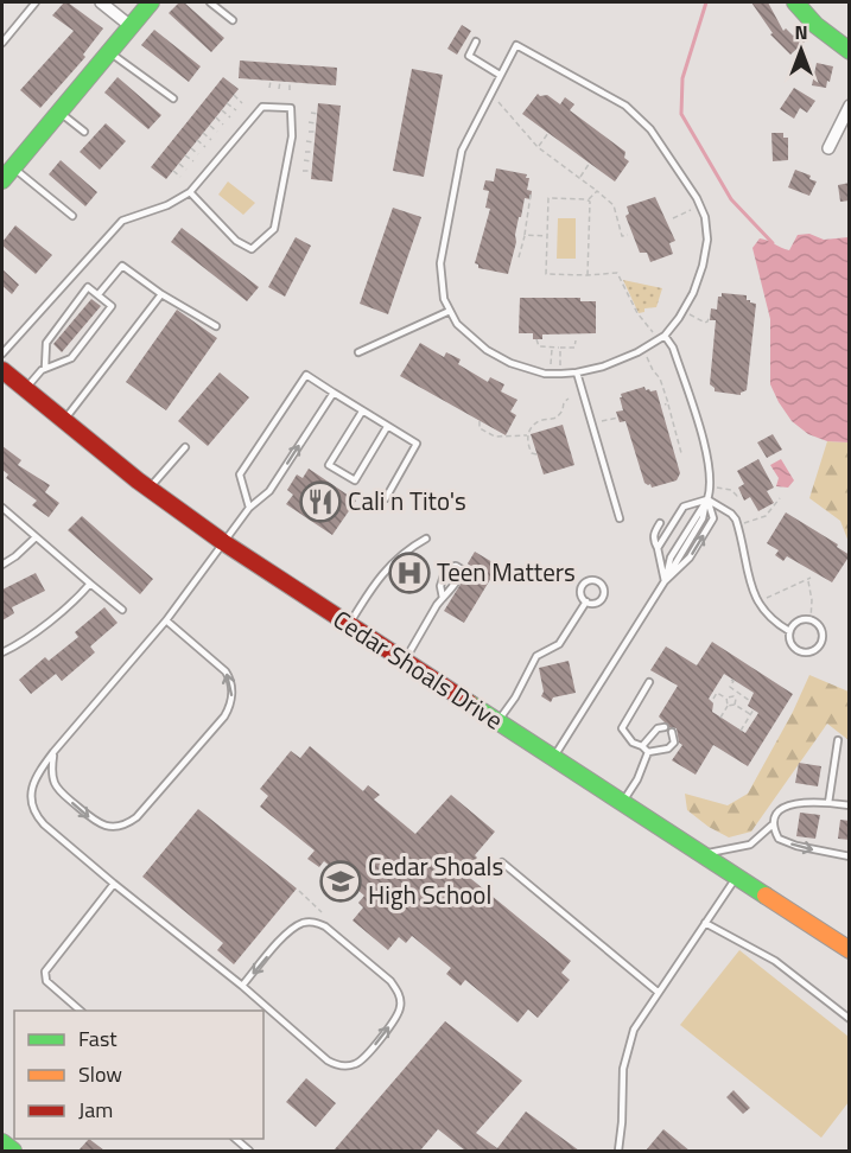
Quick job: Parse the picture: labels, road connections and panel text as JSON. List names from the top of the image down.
{
  "streets": {
    "street": ["Cedar Shoals Drive"]
  },
  "places": {
    "restaurant": ["Cali n Tito's"],
    "hospital": ["Teen Matters"],
    "school or university": ["Cedar Shoals High School"]
  },
  "legend": ["Fast", "Slow", "Jam"],
  "north": "top"
}
